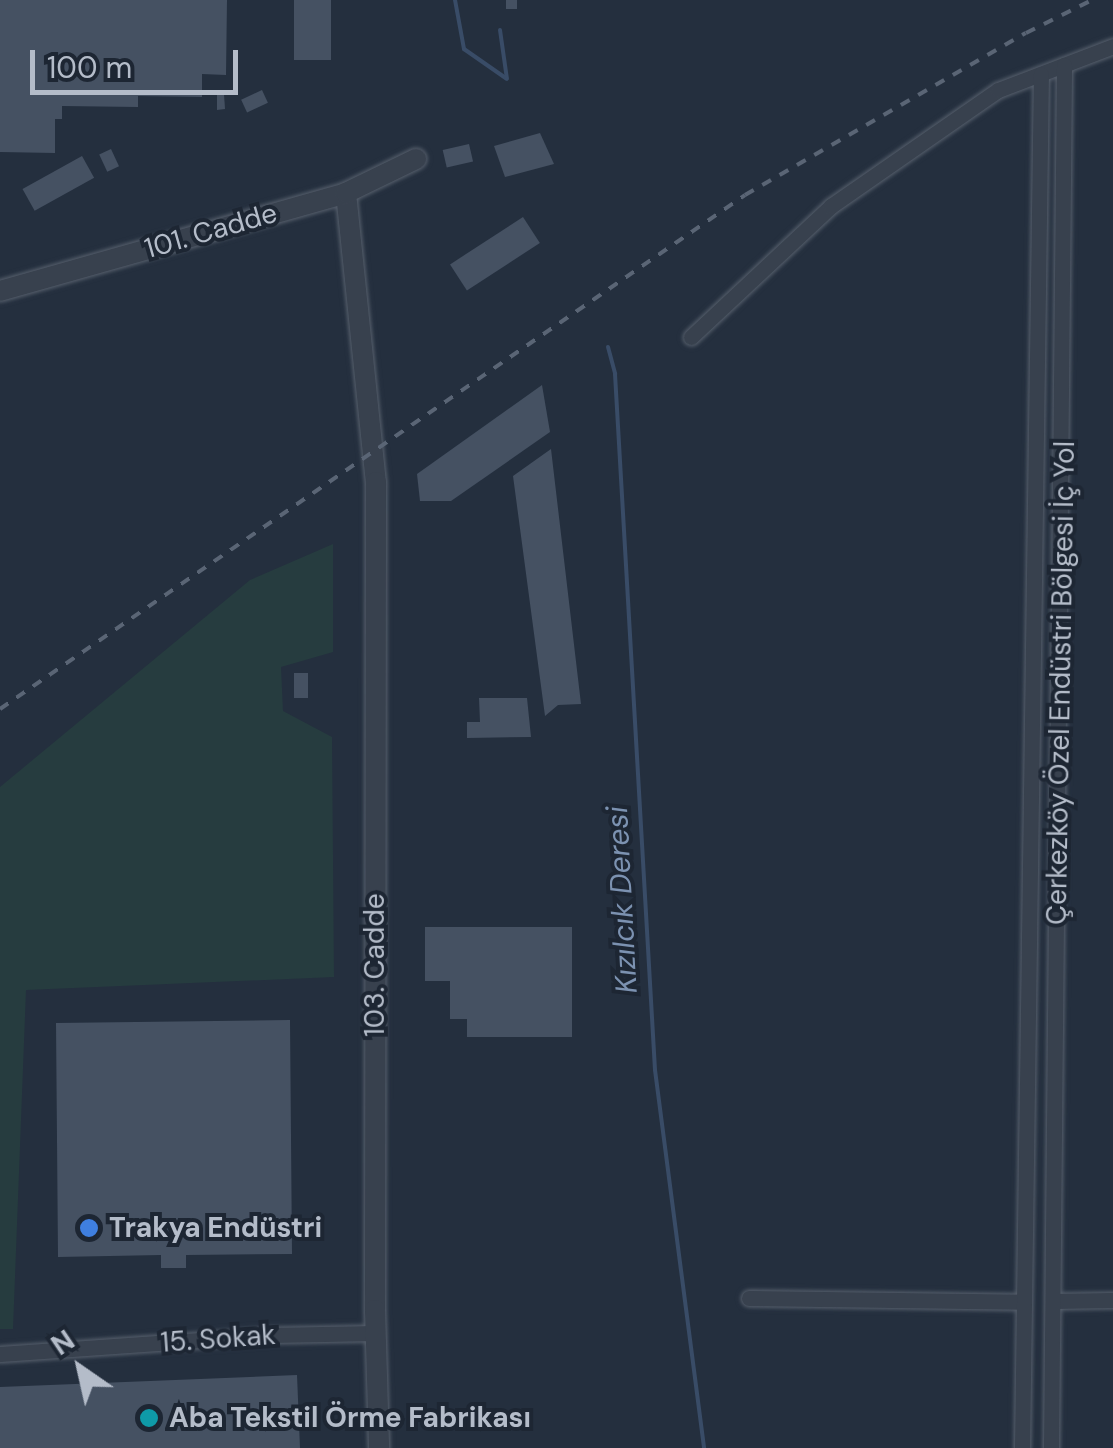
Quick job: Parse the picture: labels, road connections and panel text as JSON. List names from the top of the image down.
{
  "streets": {
    "street": [
      "101. Cadde",
      "Çerkezköy Özel Endüstri Bölgesi İç Yol",
      "103. Cadde",
      "15. Sokak"
    ]
  },
  "crossings": [
    ["101. Cadde", "103. Cadde"],
    ["103. Cadde", "15. Sokak"]
  ],
  "water": ["Kızılcık Deresi"],
  "places": ["Trakya Endüstri", "Aba Tekstil Örme Fabrikası"],
  "scale_bar": "100 m",
  "north": "top left"
}
